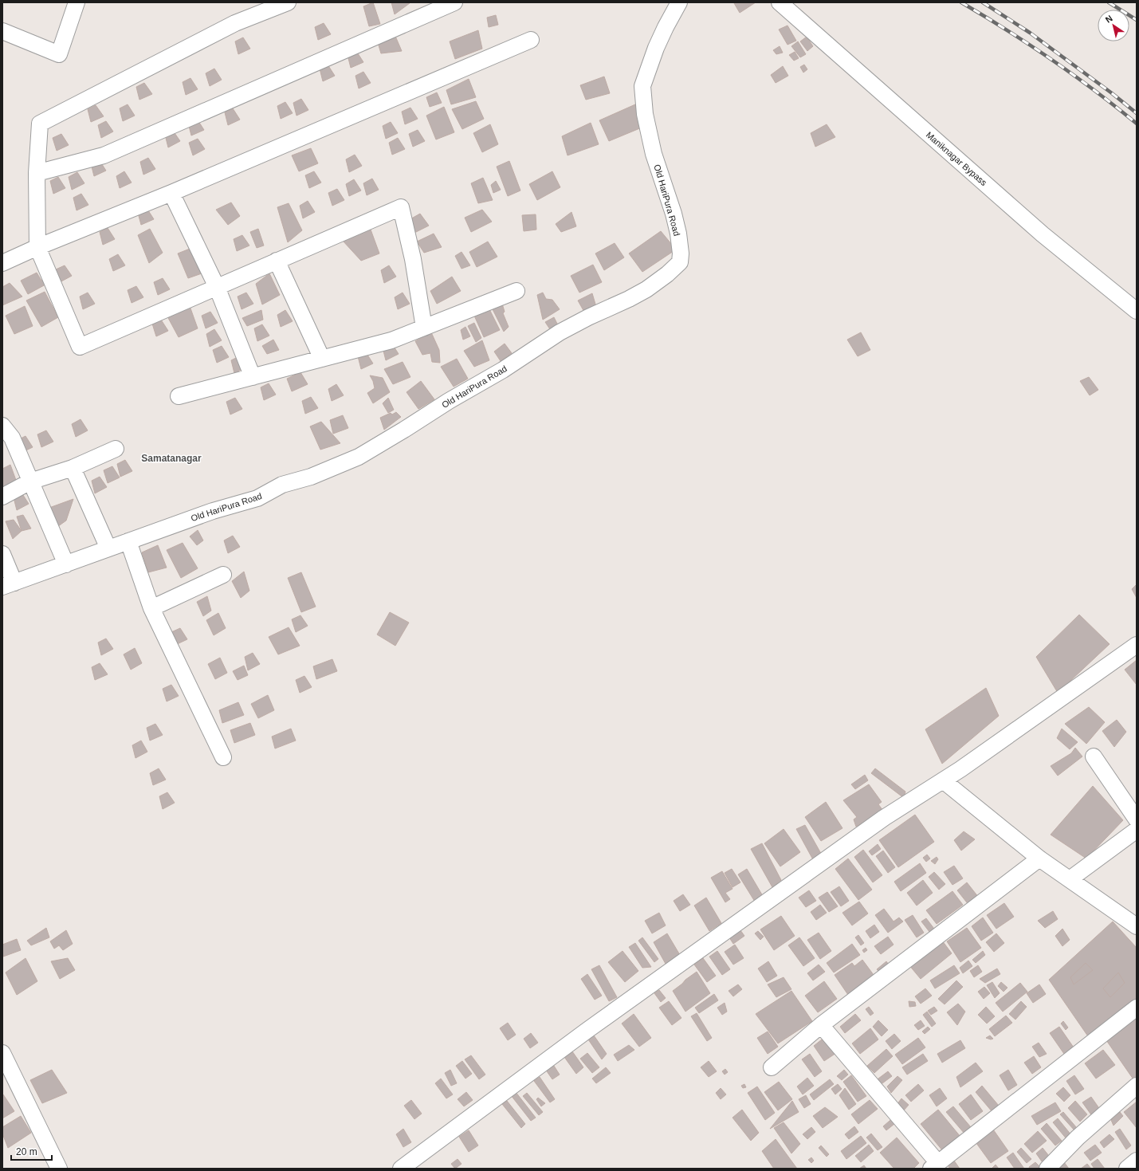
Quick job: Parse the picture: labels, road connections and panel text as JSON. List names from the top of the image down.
{
  "streets": {
    "street": ["Maniknagar Bypass", "Old HariPura Road"]
  },
  "districts": ["Samatanagar"],
  "scale_bar": "20 m",
  "north": "top left"
}
